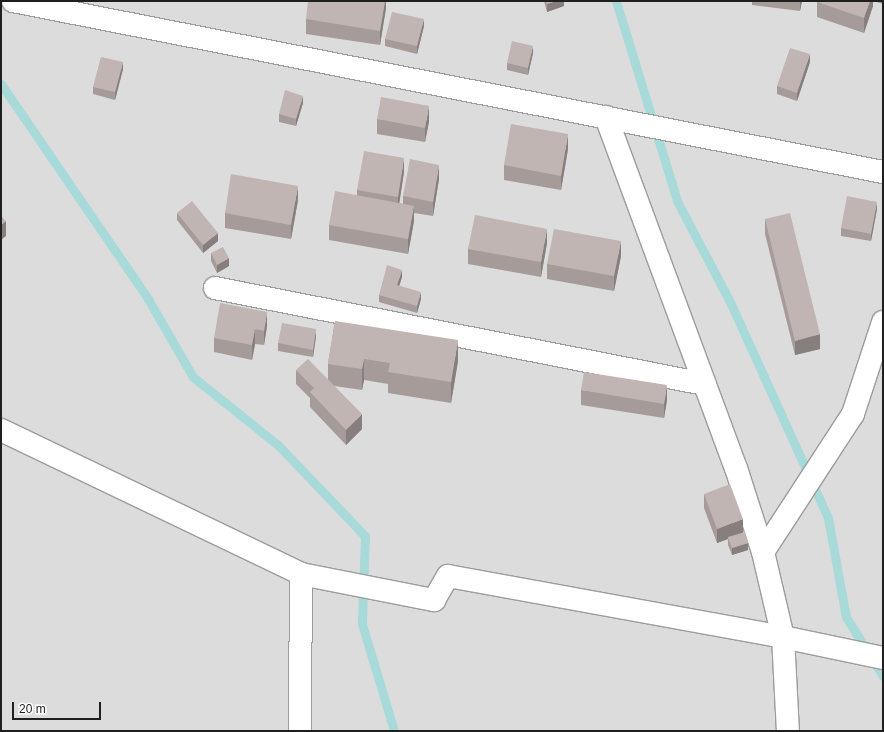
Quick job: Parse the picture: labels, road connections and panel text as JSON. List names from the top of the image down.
{
  "scale_bar": "20 m"
}
